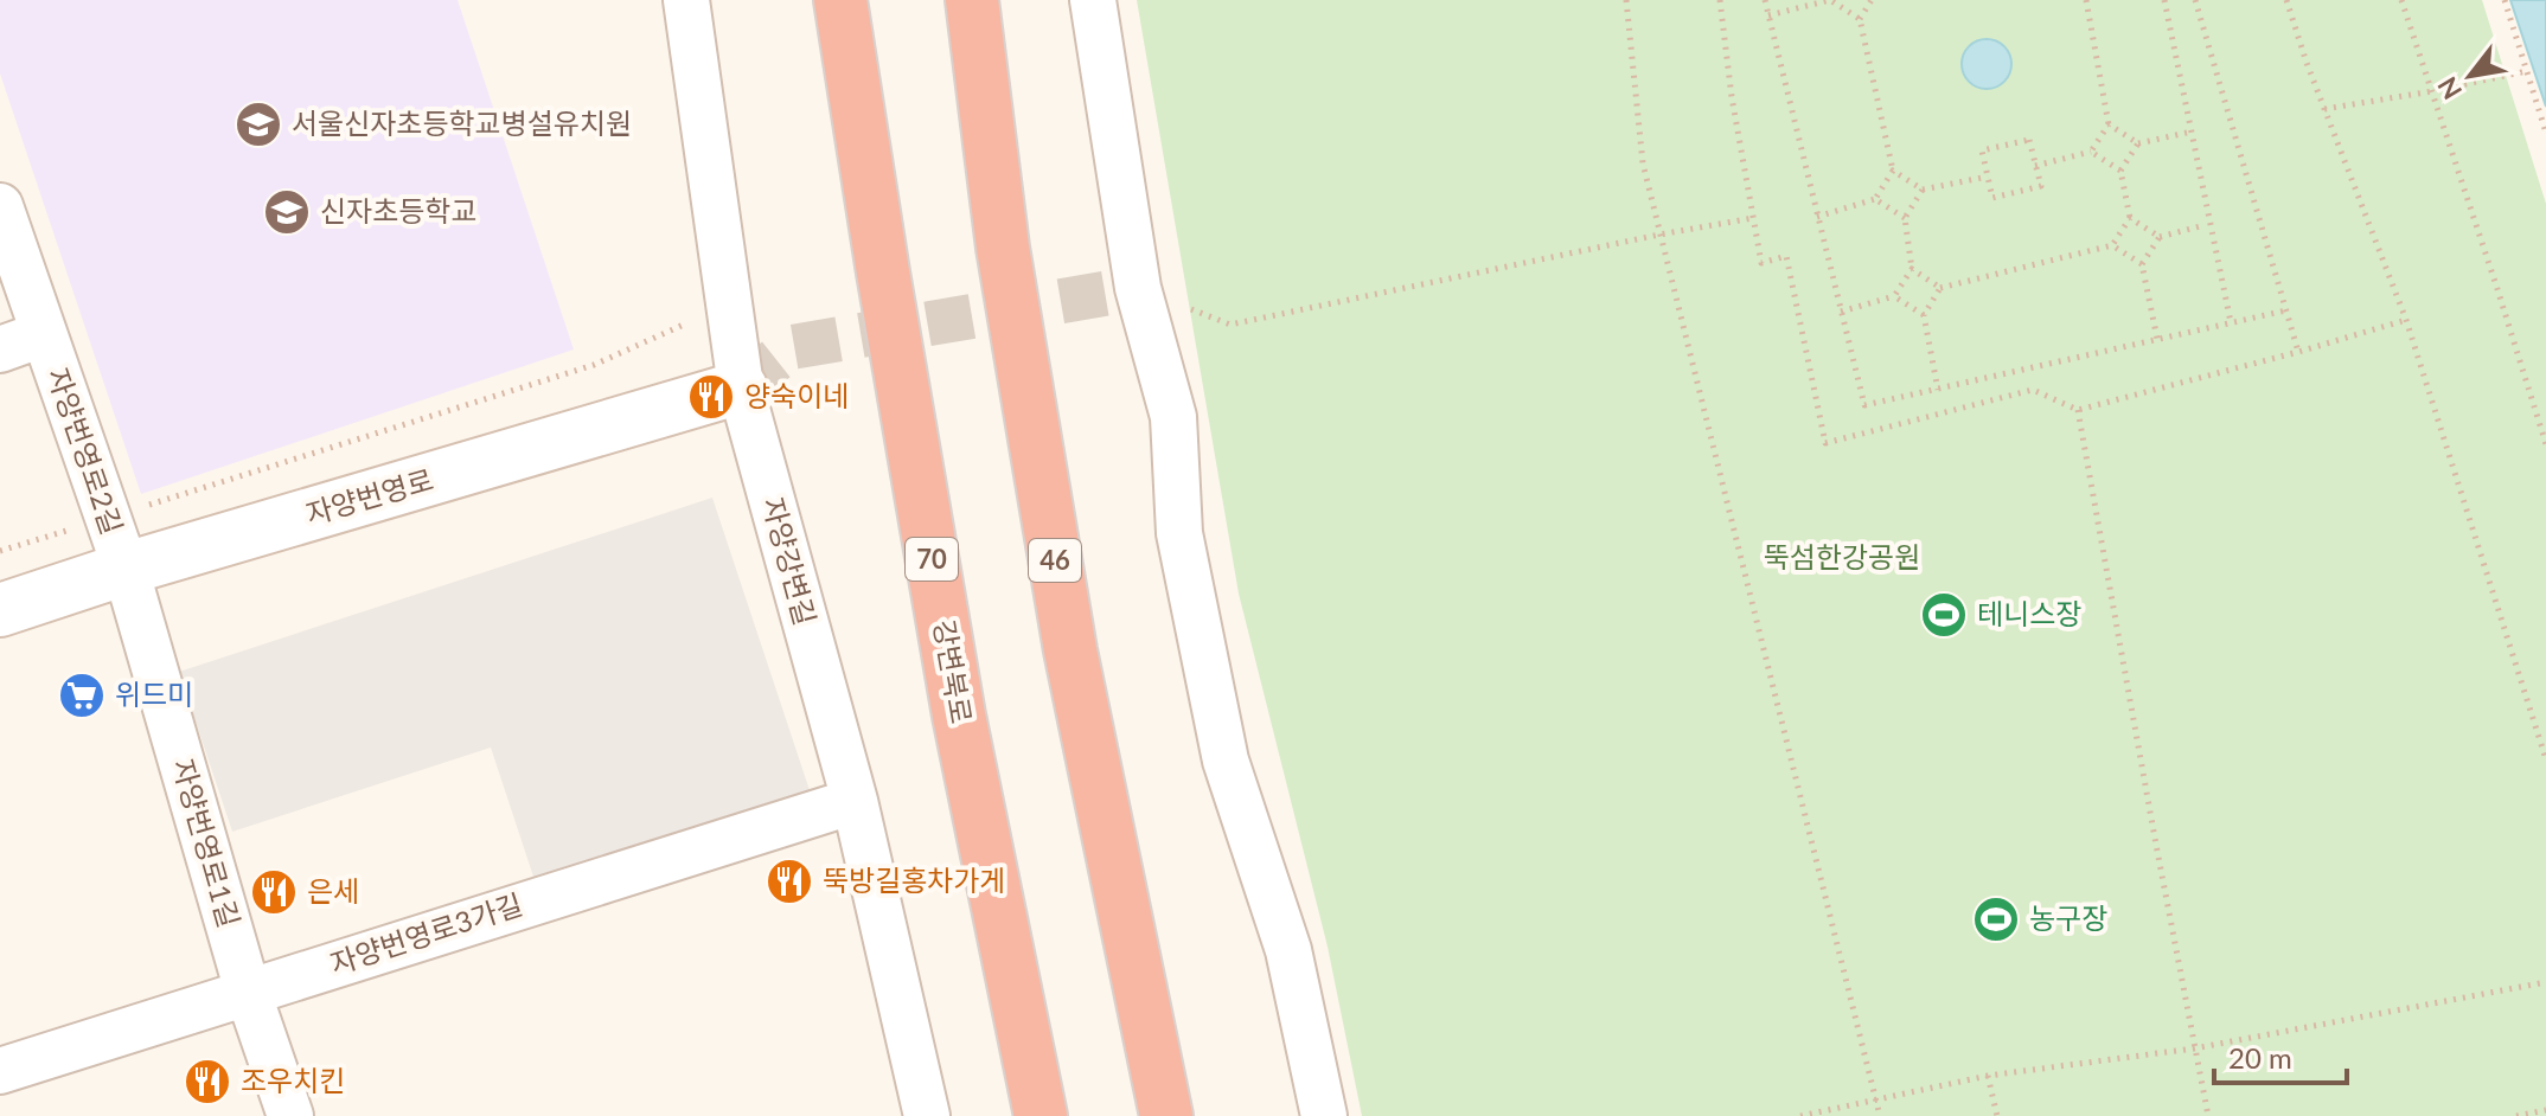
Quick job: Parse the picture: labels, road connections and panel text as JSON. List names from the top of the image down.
{
  "streets": {
    "highway": ["70", "46", "강변북로"],
    "street": [
      "자양번영로2길",
      "자양번영로",
      "자양강변길",
      "자양번영로1길",
      "자양번영로3가길"
    ]
  },
  "crossings": [
    ["자양번영로2길", "자양번영로"],
    ["자양번영로2길", "자양번영로1길"],
    ["자양번영로", "자양강변길"],
    ["자양번영로", "자양번영로1길"],
    ["자양강변길", "자양번영로3가길"],
    ["자양번영로1길", "자양번영로3가길"]
  ],
  "parks": ["뚝섬한강공원"],
  "places": {
    "school or university": ["서울신자초등학교병설유치원", "신자초등학교"],
    "restaurant": [
      "양숙이네",
      "뚝방길홍차가게",
      "은세",
      "조우치킨"
    ],
    "sports": ["테니스장", "농구장"],
    "supermarket": ["위드미"]
  },
  "scale_bar": "20 m",
  "north": "bottom left"
}
